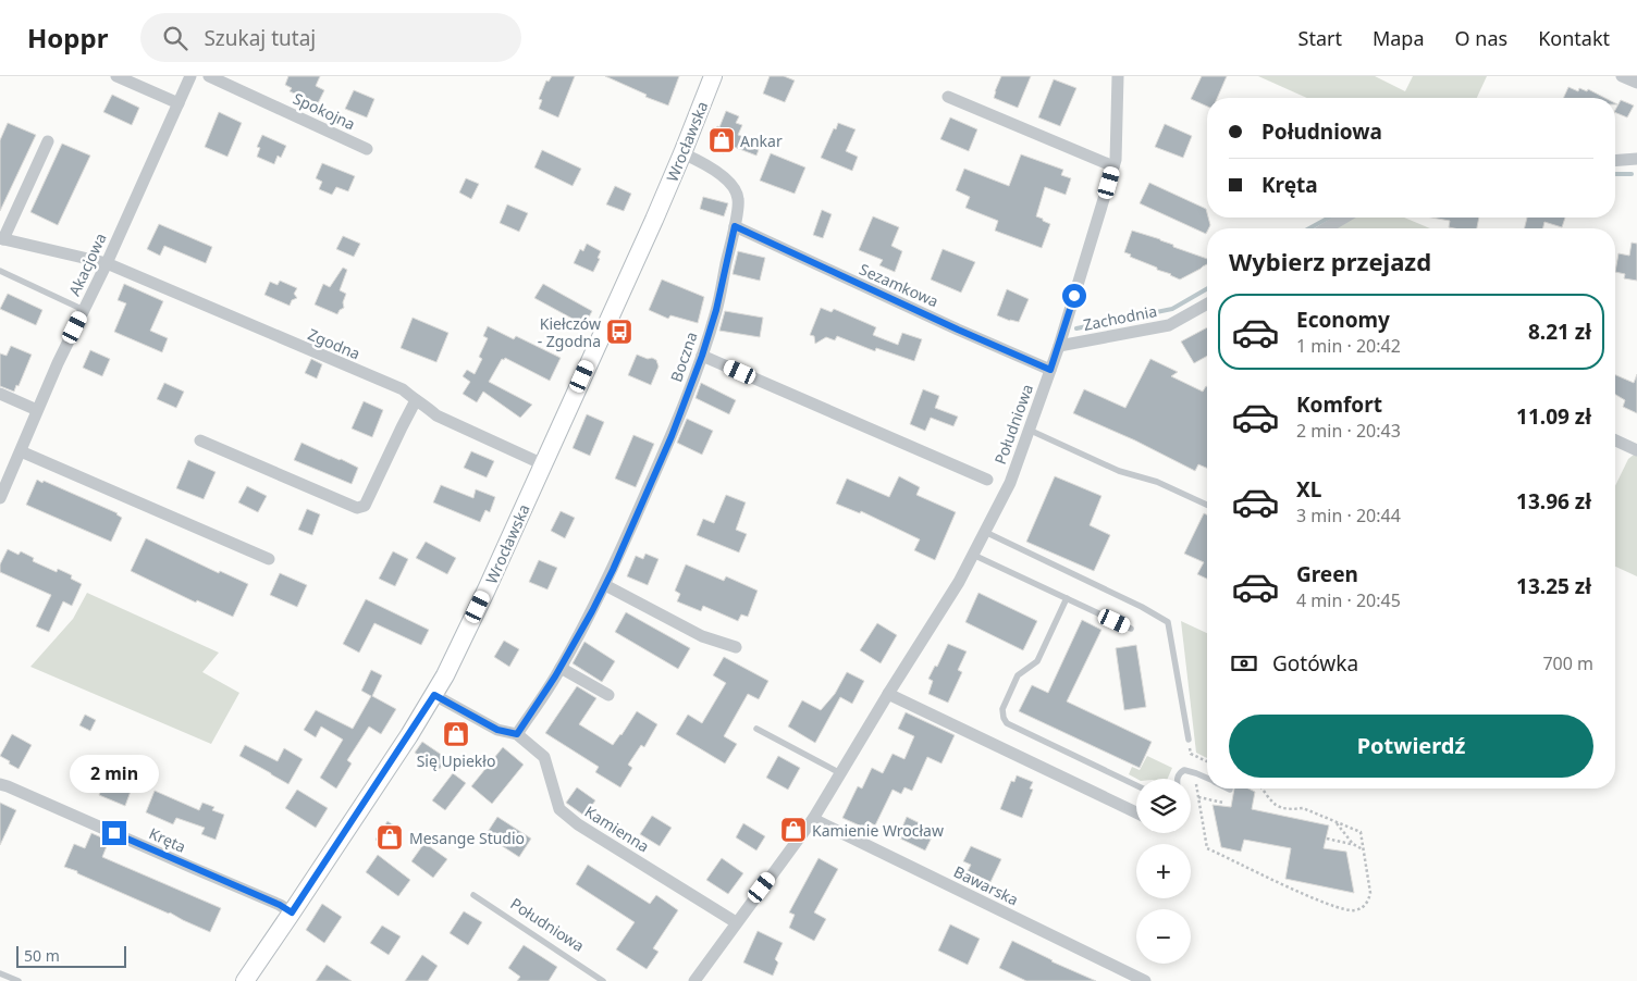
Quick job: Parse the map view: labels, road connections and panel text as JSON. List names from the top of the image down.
{
  "streets": {
    "street": [
      "Spokojna",
      "Wrocławska",
      "Akacjowa",
      "Sezamkowa",
      "Zachodnia",
      "Zgodna",
      "Boczna",
      "Południowa",
      "Kamienna",
      "Kręta",
      "Bawarska"
    ]
  },
  "crossings": [
    ["Wrocławska", "Zgodna"],
    ["Wrocławska", "Boczna"],
    ["Wrocławska", "Kręta"],
    ["Akacjowa", "Zgodna"],
    ["Sezamkowa", "Boczna"],
    ["Sezamkowa", "Południowa"],
    ["Zachodnia", "Południowa"],
    ["Boczna", "Kamienna"],
    ["Południowa", "Kamienna"],
    ["Południowa", "Bawarska"]
  ],
  "places": {
    "shop": [
      "Ankar",
      "Się Upiekło",
      "Kamienie Wrocław",
      "Mesange Studio"
    ],
    "bus stop": ["Kiełczów - Zgodna"]
  },
  "scale_bar": "50 m",
  "page": {
    "header": "Hoppr",
    "search": "Szukaj tutaj",
    "nav": [
      "Start",
      "Mapa",
      "O nas",
      "Kontakt"
    ],
    "banner": ["Południowa", "Kręta"],
    "heading": "Wybierz przejazd",
    "list": [
      {
        "name": "Economy",
        "note": "1 min · 20:42",
        "value": "8.21 zł"
      },
      {
        "name": "Komfort",
        "note": "2 min · 20:43",
        "value": "11.09 zł"
      },
      {
        "name": "XL",
        "note": "3 min · 20:44",
        "value": "13.96 zł"
      },
      {
        "name": "Green",
        "note": "4 min · 20:45",
        "value": "13.25 zł"
      }
    ],
    "pay": ["Gotówka", "700 m"],
    "buttons": "Potwierdź",
    "bubble": "2 min",
    "map_buttons": ["+", "−"],
    "scale": "50 m"
  }
}
